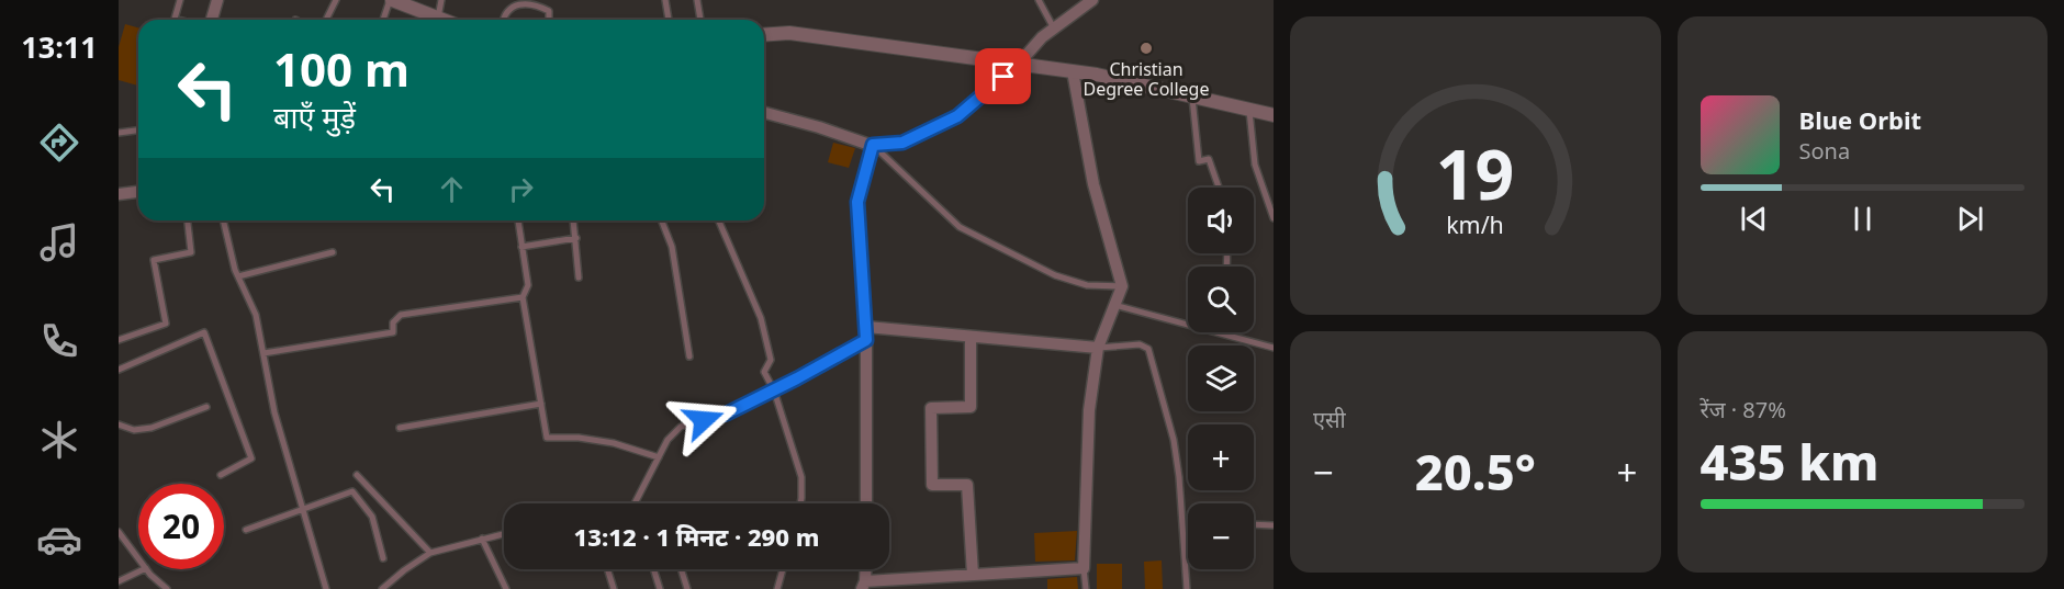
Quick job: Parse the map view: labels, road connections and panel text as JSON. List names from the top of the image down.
{
  "places": ["Christian Degree College"],
  "page": {
    "tabs": "13:11",
    "turn": ["100 m", "बाएँ मुड़ें"],
    "song": ["Blue Orbit", "Sona"],
    "map_buttons": ["+", "−"],
    "tile": [
      "एसी",
      ["रेंज · 87%", "435 km"]
    ],
    "heat": ["−", "20.5°", "+"],
    "limit": "20",
    "trip": "13:12 · 1 मिनट · 290 m",
    "gauge": ["19", "km/h"]
  }
}
